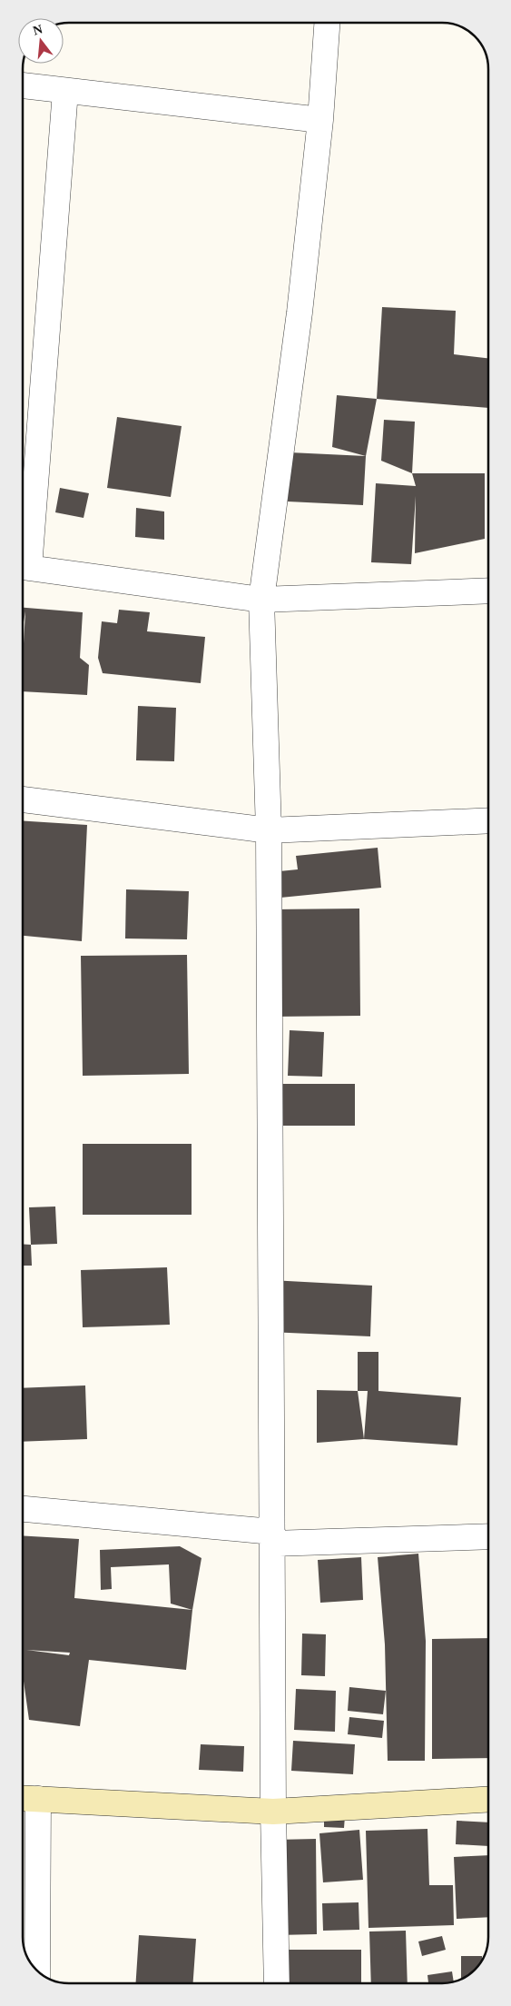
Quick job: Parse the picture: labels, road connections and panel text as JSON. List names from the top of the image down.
{
  "north": "top"
}
